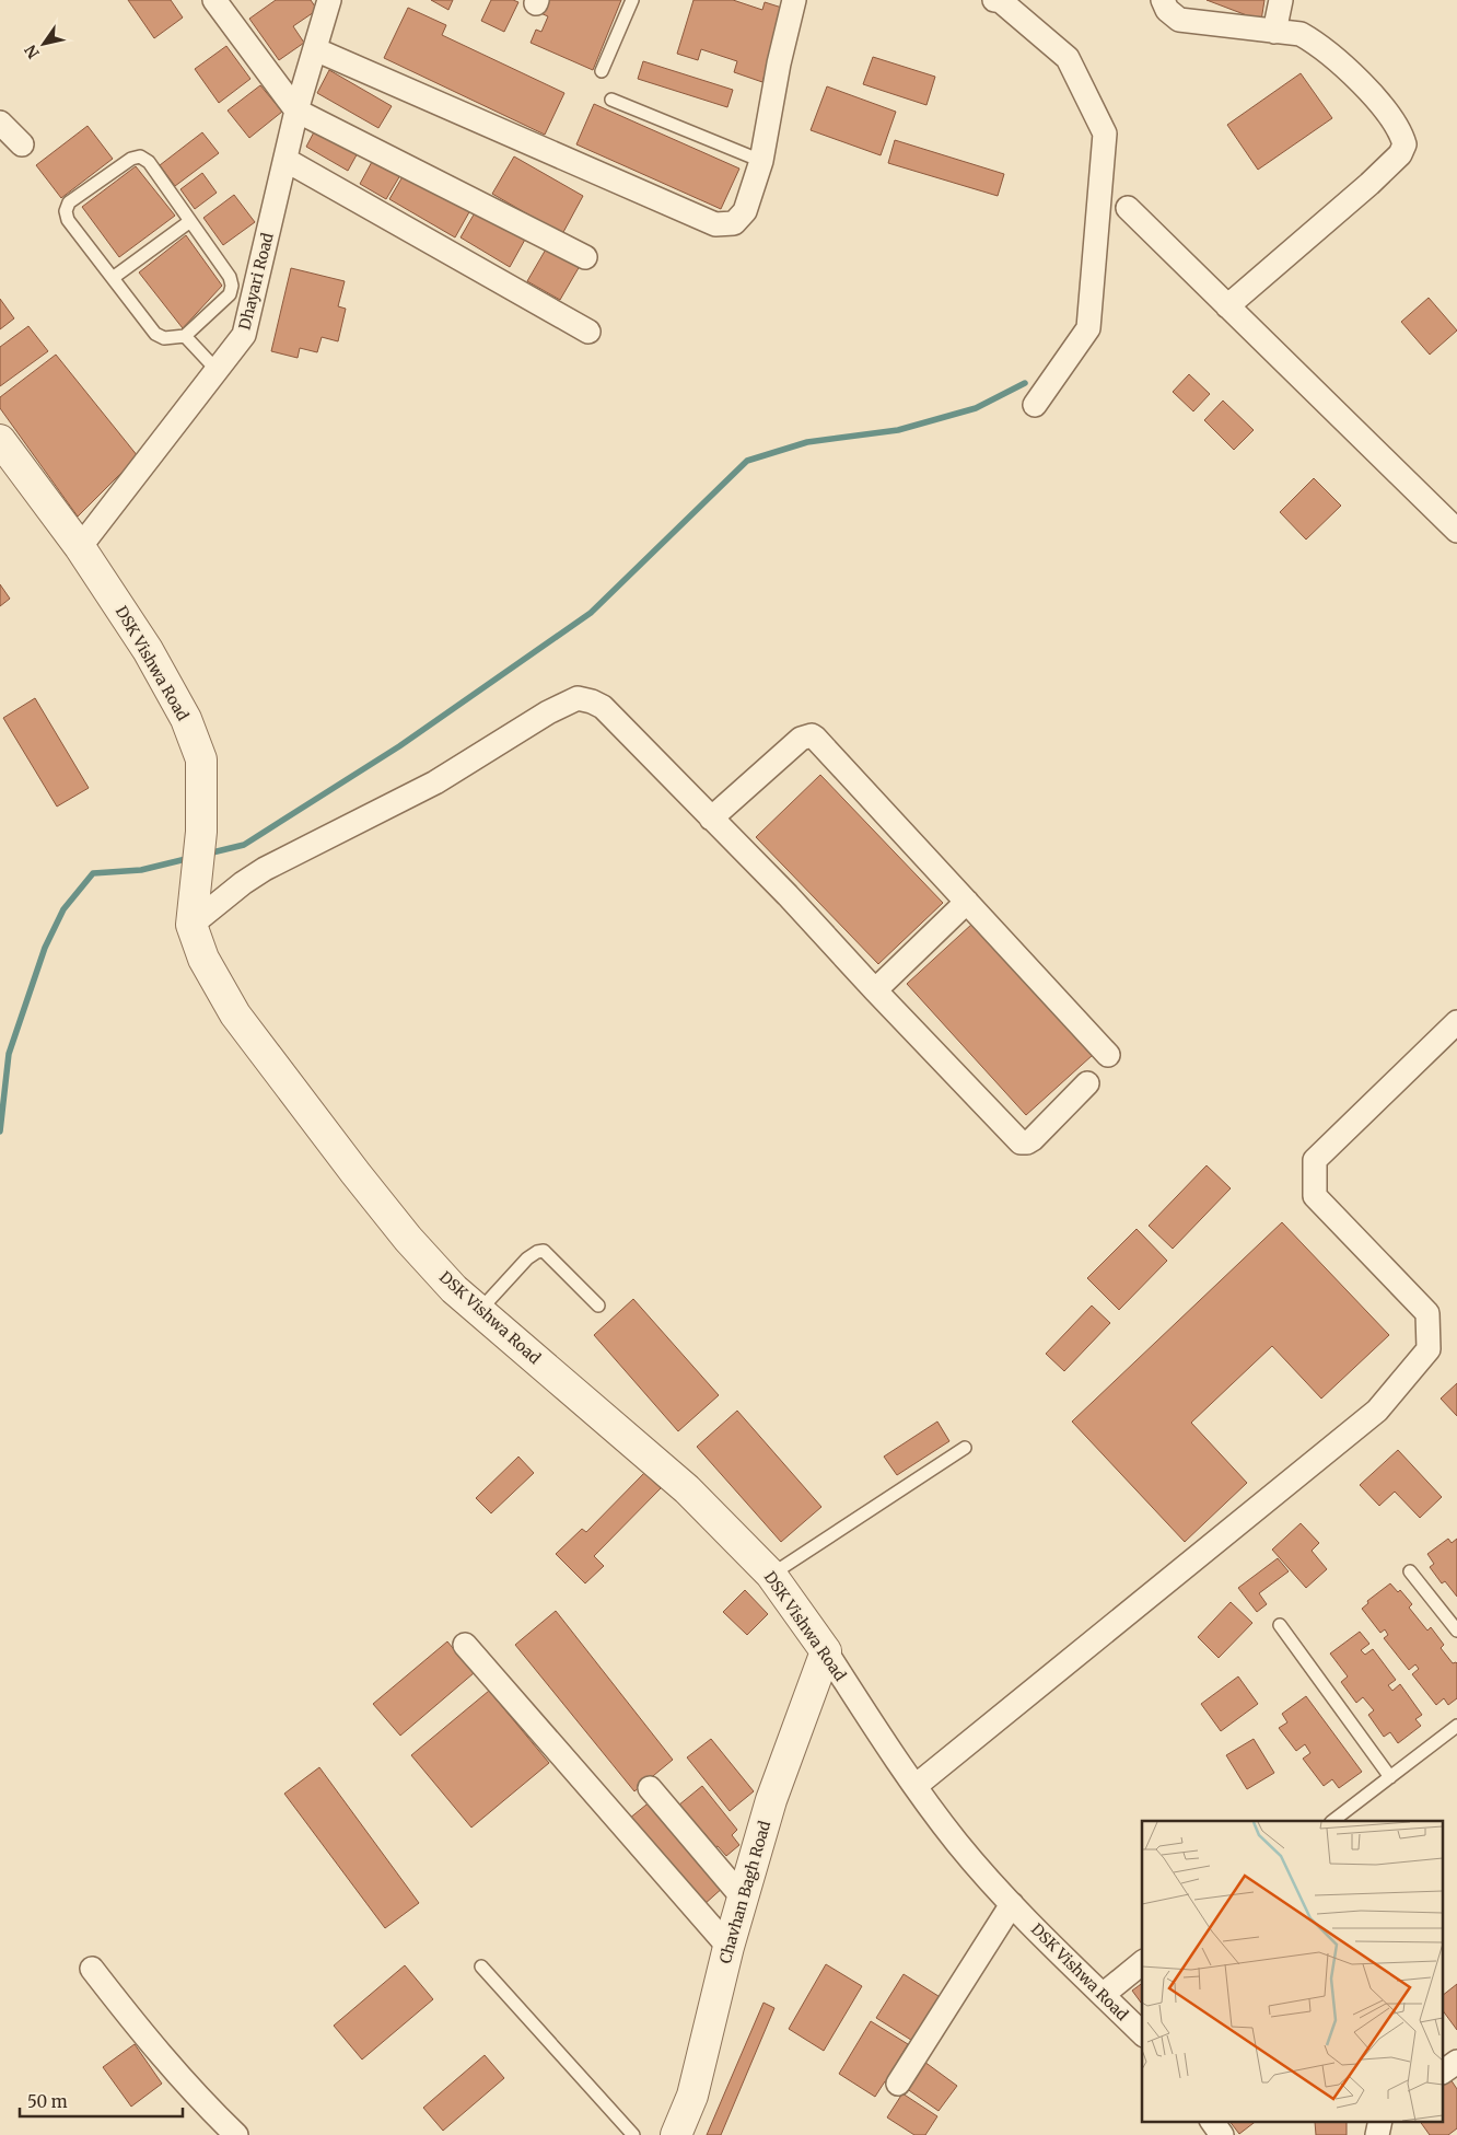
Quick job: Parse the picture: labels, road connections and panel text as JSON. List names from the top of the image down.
{
  "streets": {
    "street": ["Dhayari Road", "DSK Vishwa Road", "Chavhan Bagh Road"]
  },
  "crossings": [
    ["Dhayari Road", "DSK Vishwa Road"],
    ["DSK Vishwa Road", "Chavhan Bagh Road"]
  ],
  "scale_bar": "50 m",
  "north": "bottom left"
}
